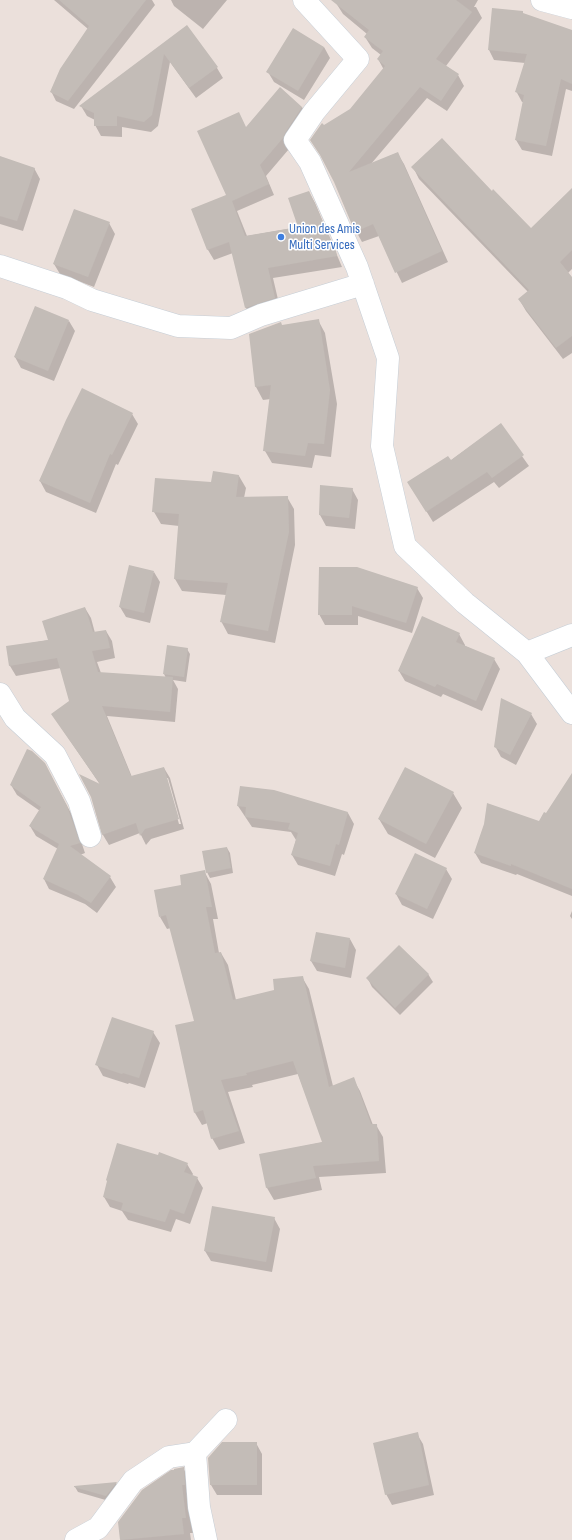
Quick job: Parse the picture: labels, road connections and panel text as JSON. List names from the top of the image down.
{
  "places": ["Union des Amis Multi Services"]
}
